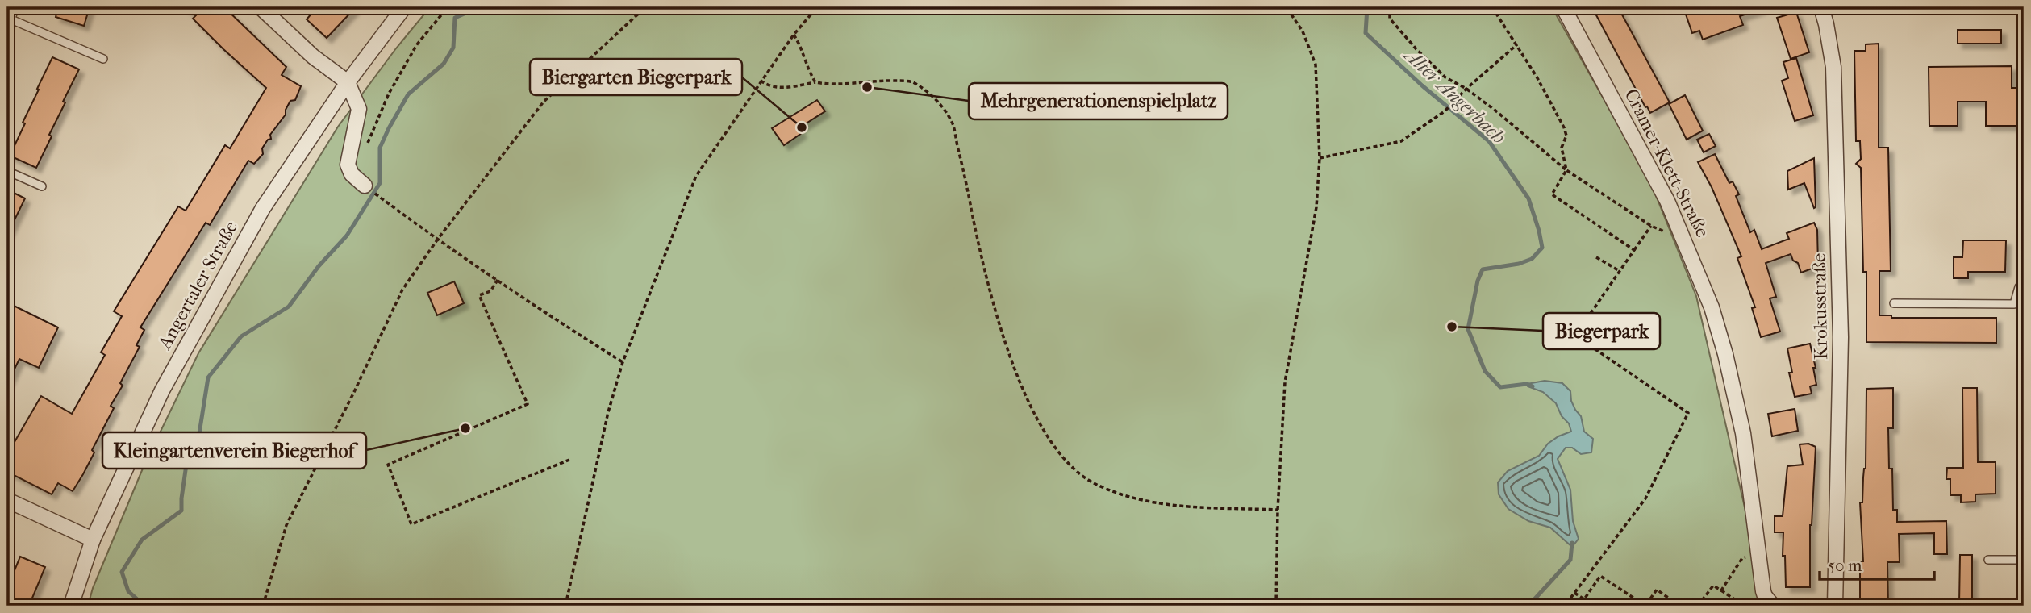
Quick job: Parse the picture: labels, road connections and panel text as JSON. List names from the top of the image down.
{
  "streets": {
    "street": ["Cramer-Klett-Straße", "Angertaler Straße", "Krokusstraße"]
  },
  "water": ["Alter Angerbach"],
  "places": [
    "Mehrgenerationenspielplatz",
    "Biergarten Biegerpark",
    "Biegerpark",
    "Kleingartenverein Biegerhof"
  ],
  "scale_bar": "50 m"
}
